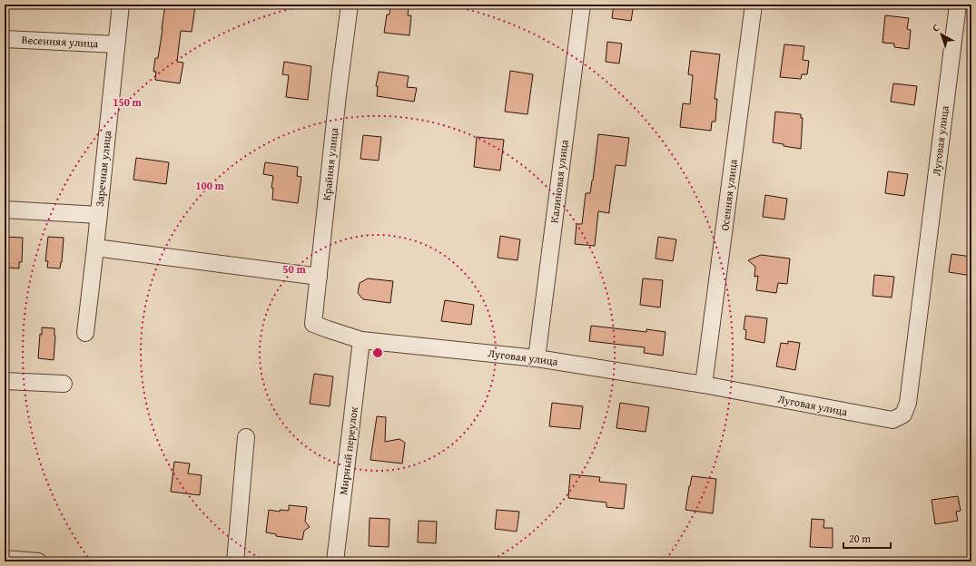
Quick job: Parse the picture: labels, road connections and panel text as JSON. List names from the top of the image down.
{
  "streets": {
    "street": [
      "Весенняя улица",
      "Луговая улица",
      "Крайняя улица",
      "Заречная улица",
      "Калиновая улица",
      "Осенняя улица",
      "Мирный переулок"
    ]
  },
  "crossings": [
    ["Весенняя улица", "Заречная улица"],
    ["Луговая улица", "Крайняя улица"],
    ["Луговая улица", "Калиновая улица"],
    ["Луговая улица", "Осенняя улица"],
    ["Луговая улица", "Мирный переулок"]
  ],
  "scale_bar": "20 m",
  "north": "top left",
  "rings": ["150 m", "100 m", "50 m"]
}
